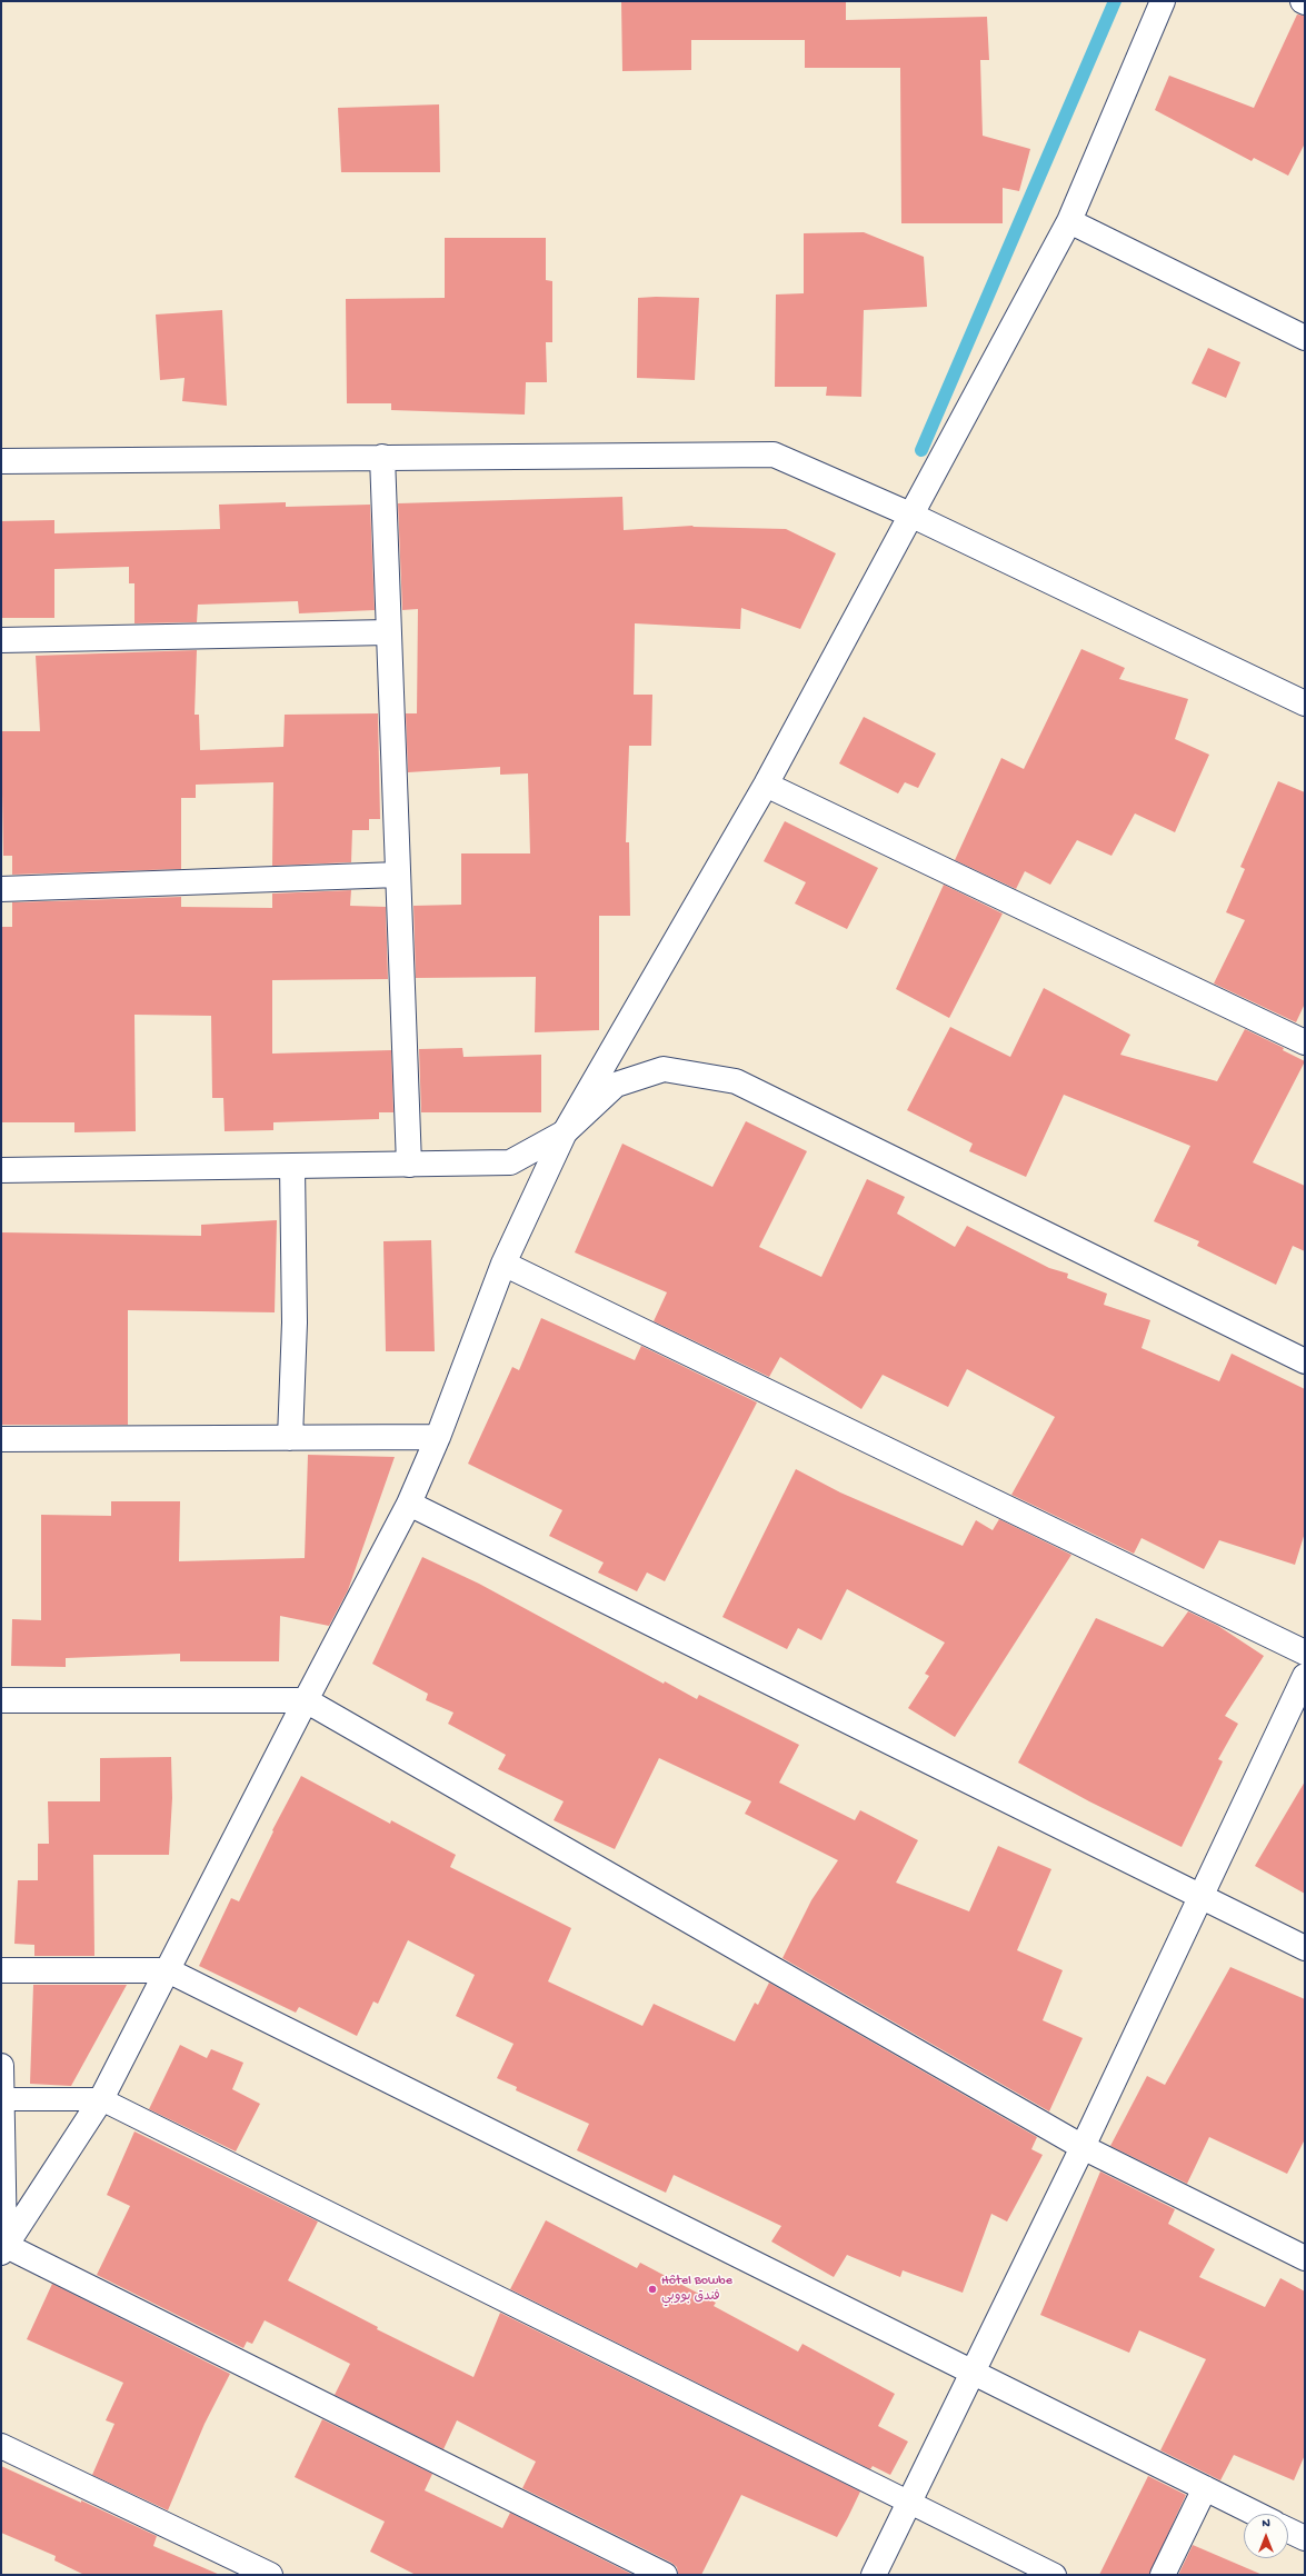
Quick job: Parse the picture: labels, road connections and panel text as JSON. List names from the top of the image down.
{
  "places": ["Hôtel Bowbe فندق بووبي"],
  "north": "top"
}
